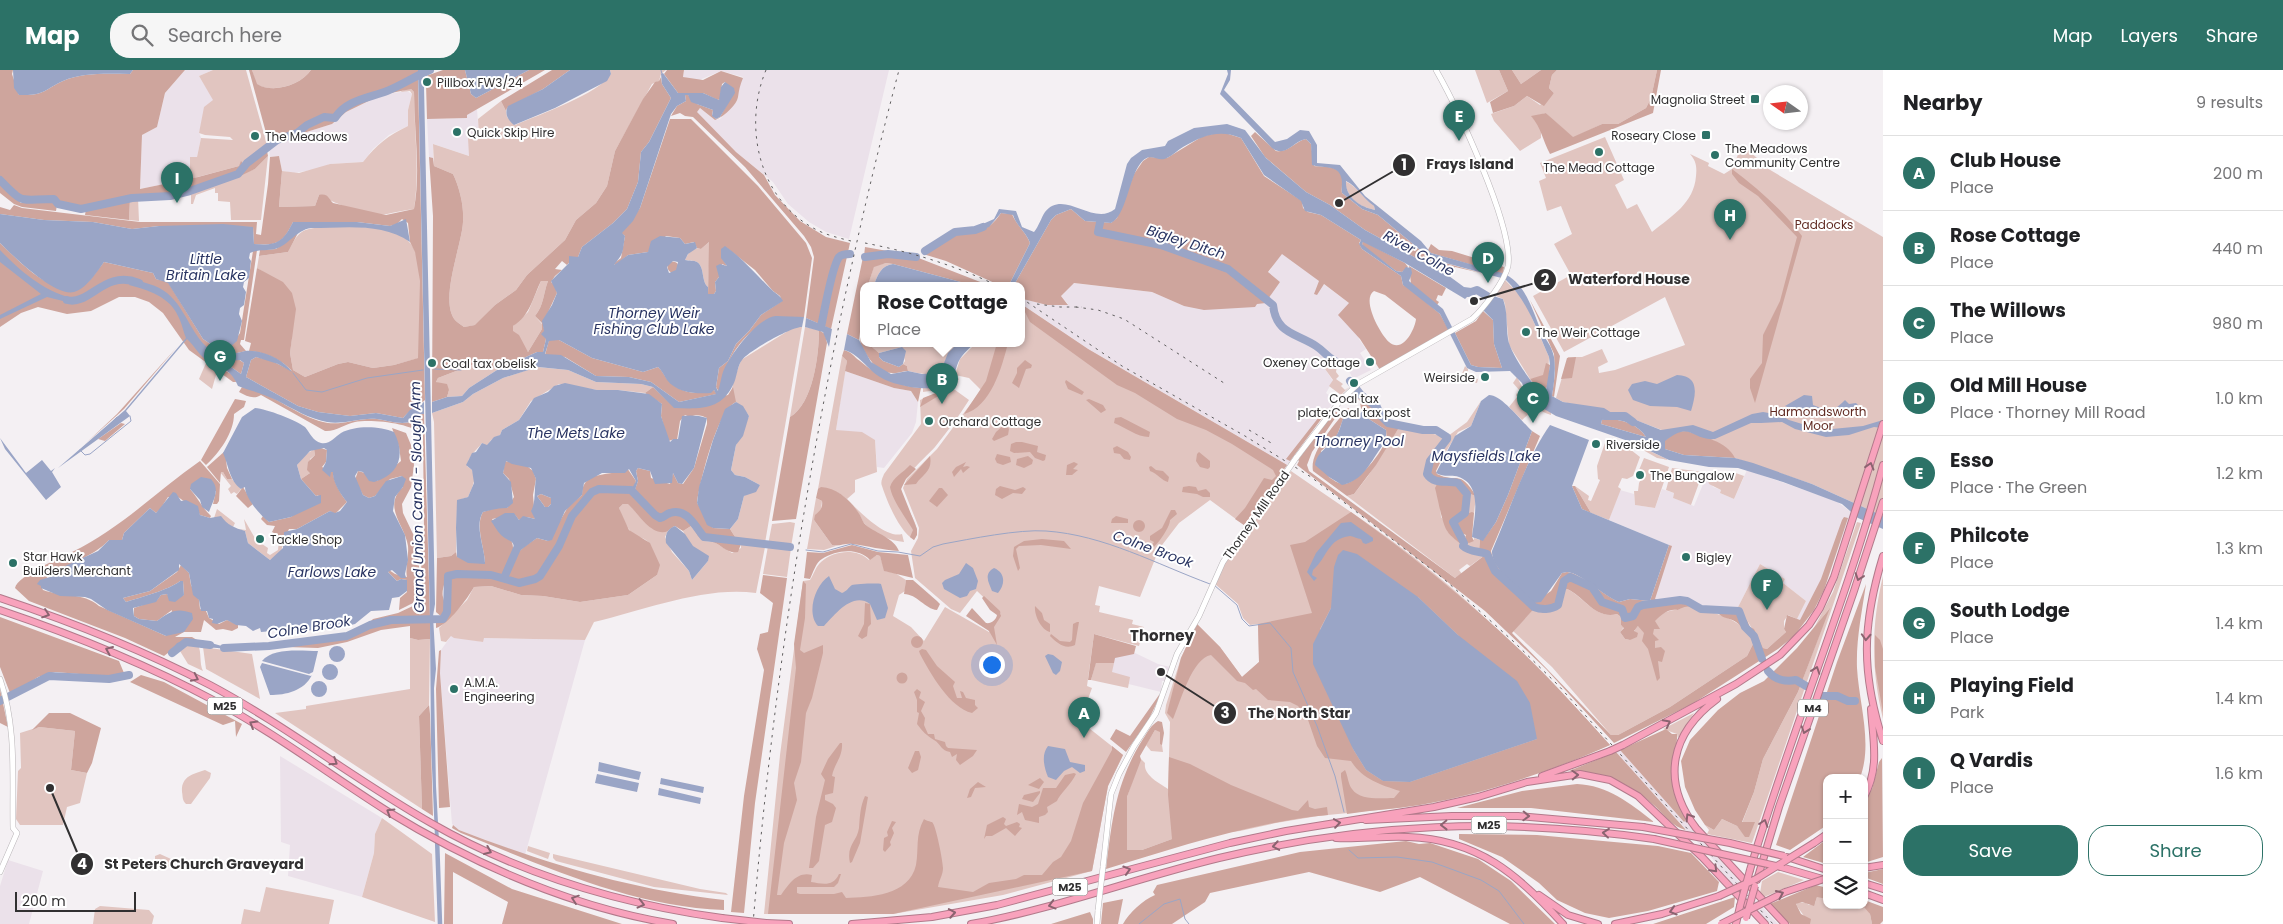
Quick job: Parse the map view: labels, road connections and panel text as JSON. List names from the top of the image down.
{
  "streets": {
    "highway": ["M25", "M4"],
    "street": ["Thorney Mill Road"]
  },
  "districts": ["Thorney"],
  "water": [
    "Bigley Ditch",
    "River Colne",
    "Little Britain Lake",
    "Thorney Weir Fishing Club Lake",
    "The Mets Lake",
    "Thorney Pool",
    "Maysfields Lake",
    "Grand Union Canal - Slough Arm",
    "Colne Brook",
    "Farlows Lake"
  ],
  "parks": ["Paddocks", "Harmondsworth Moor"],
  "places": {
    "other": [
      "Pillbox FW3/24",
      "Quick Skip Hire",
      "The Meadows",
      "The Mead Cottage",
      "The Meadows Community Centre",
      "Frays Island",
      "Waterford House",
      "The Weir Cottage",
      "Oxeney Cottage",
      "Coal tax obelisk",
      "Weirside",
      "Coal tax plate;Coal tax post",
      "Orchard Cottage",
      "Riverside",
      "The Bungalow",
      "Tackle Shop",
      "Bigley",
      "Star Hawk Builders Merchant",
      "The North Star",
      "A.M.A. Engineering",
      "St Peters Church Graveyard"
    ],
    "transit": ["Magnolia Street", "Roseary Close"]
  },
  "scale_bar": "200 m",
  "north": "left",
  "page": {
    "header": "Map",
    "search": "Search here",
    "nav": ["Map", "Layers", "Share"],
    "heading": ["Nearby", "9 results"],
    "pins": [
      "E",
      "I",
      "H",
      "D",
      "G",
      "B",
      "C",
      "F",
      "A"
    ],
    "list": [
      {
        "mark": "A",
        "name": "Club House",
        "note": "Place",
        "value": "200 m"
      },
      {
        "mark": "B",
        "name": "Rose Cottage",
        "note": "Place",
        "value": "440 m"
      },
      {
        "mark": "C",
        "name": "The Willows",
        "note": "Place",
        "value": "980 m"
      },
      {
        "mark": "D",
        "name": "Old Mill House",
        "note": "Place · Thorney Mill Road",
        "value": "1.0 km"
      },
      {
        "mark": "E",
        "name": "Esso",
        "note": "Place · The Green",
        "value": "1.2 km"
      },
      {
        "mark": "F",
        "name": "Philcote",
        "note": "Place",
        "value": "1.3 km"
      },
      {
        "mark": "G",
        "name": "South Lodge",
        "note": "Place",
        "value": "1.4 km"
      },
      {
        "mark": "H",
        "name": "Playing Field",
        "note": "Park",
        "value": "1.4 km"
      },
      {
        "mark": "I",
        "name": "Q Vardis",
        "note": "Place",
        "value": "1.6 km"
      }
    ],
    "popup": ["Rose Cottage", "Place"],
    "map_buttons": ["+", "−"],
    "buttons": ["Save", "Share"],
    "scale": "200 m"
  }
}
